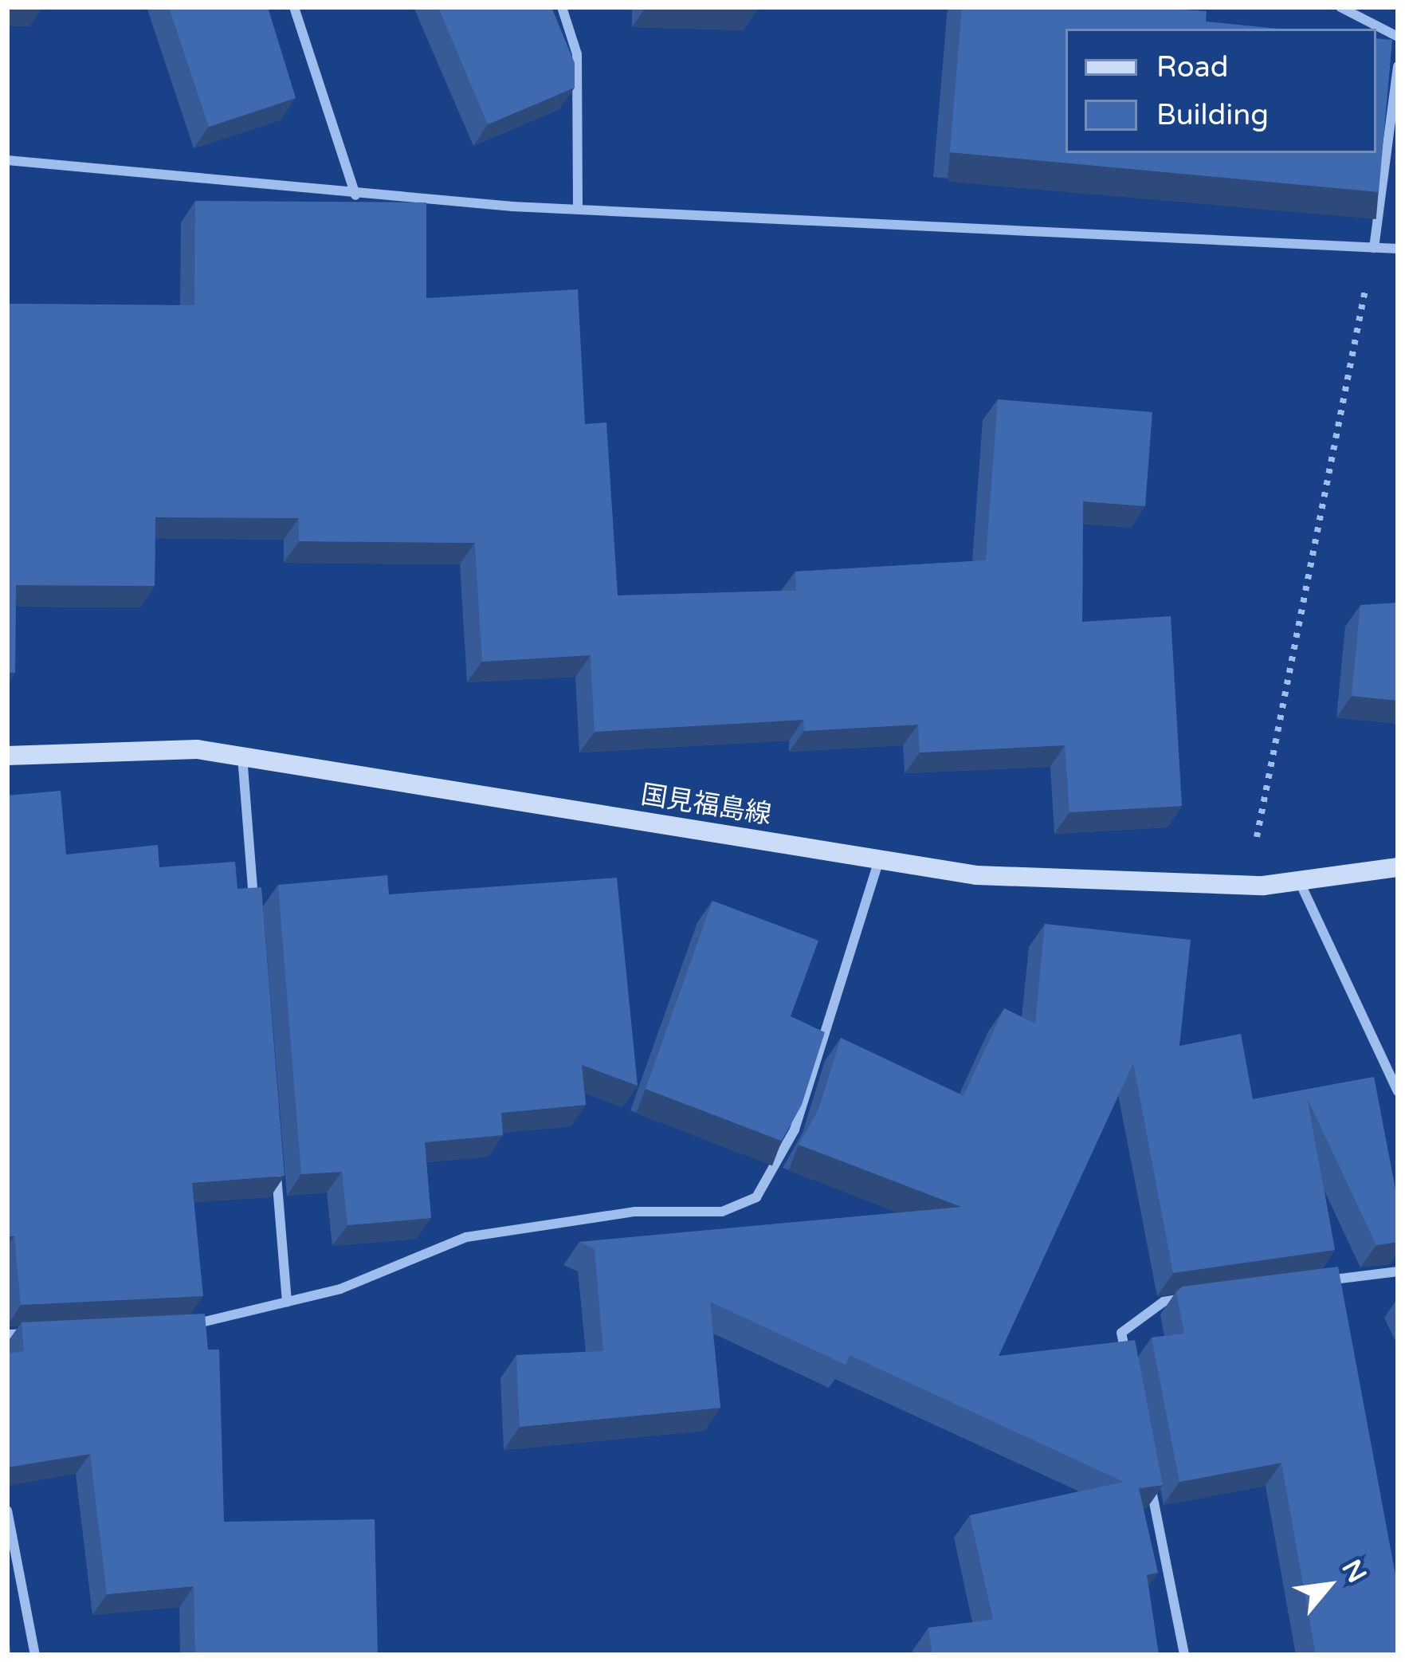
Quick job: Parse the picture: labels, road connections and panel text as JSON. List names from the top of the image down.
{
  "streets": {
    "main road": ["国見福島線"]
  },
  "legend": ["Road", "Building"],
  "north": "top right"
}
